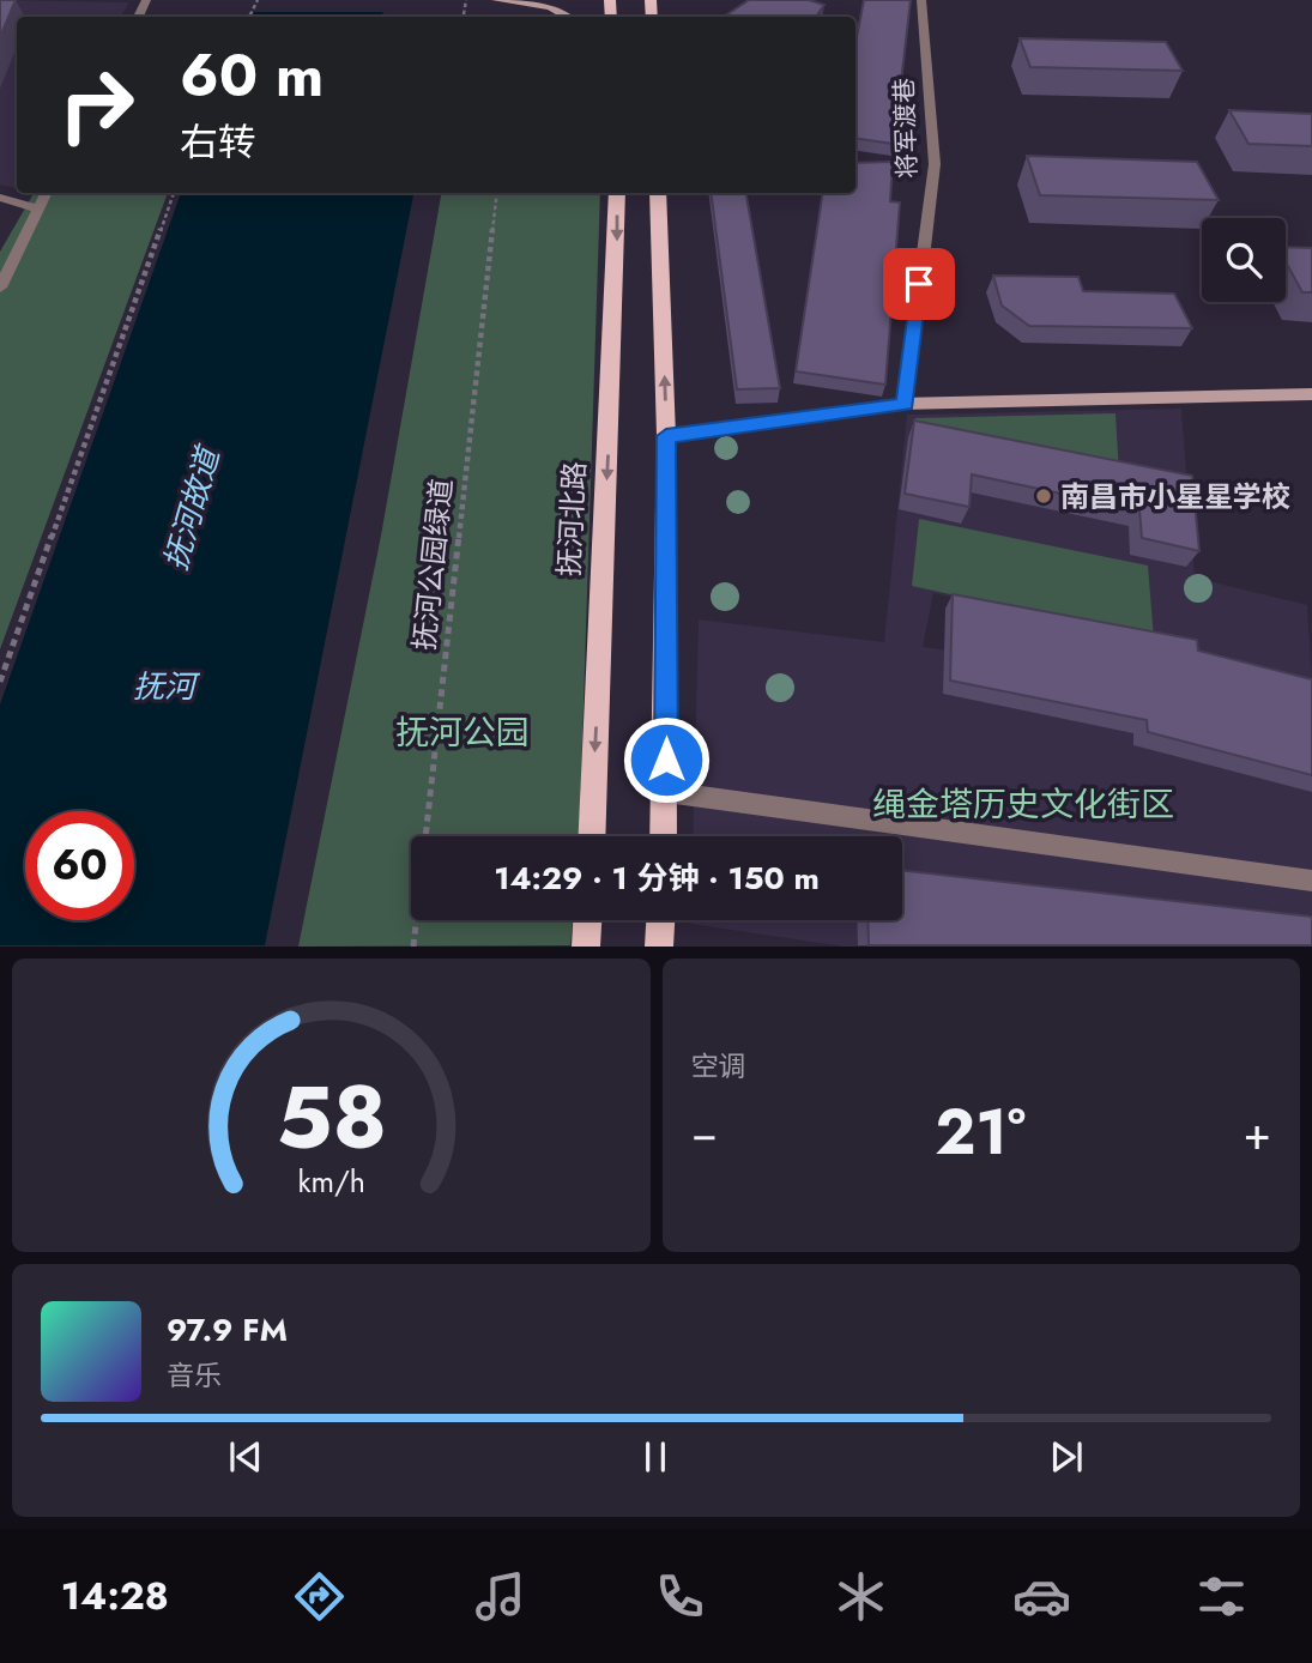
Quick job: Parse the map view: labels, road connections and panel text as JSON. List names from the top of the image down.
{
  "streets": {
    "main road": ["抚河北路"],
    "street": ["将军渡巷"],
    "path": ["抚河公园绿道"]
  },
  "water": ["抚河故道", "抚河"],
  "parks": ["抚河公园", "绳金塔历史文化街区"],
  "places": ["南昌市小星星学校"],
  "page": {
    "turn": ["60 m", "右转"],
    "limit": "60",
    "trip": "14:29 · 1 分钟 · 150 m",
    "tile": "空调",
    "heat": ["−", "21°", "+"],
    "song": ["97.9 FM", "音乐"],
    "tabs": "14:28",
    "gauge": ["58", "km/h"]
  }
}
